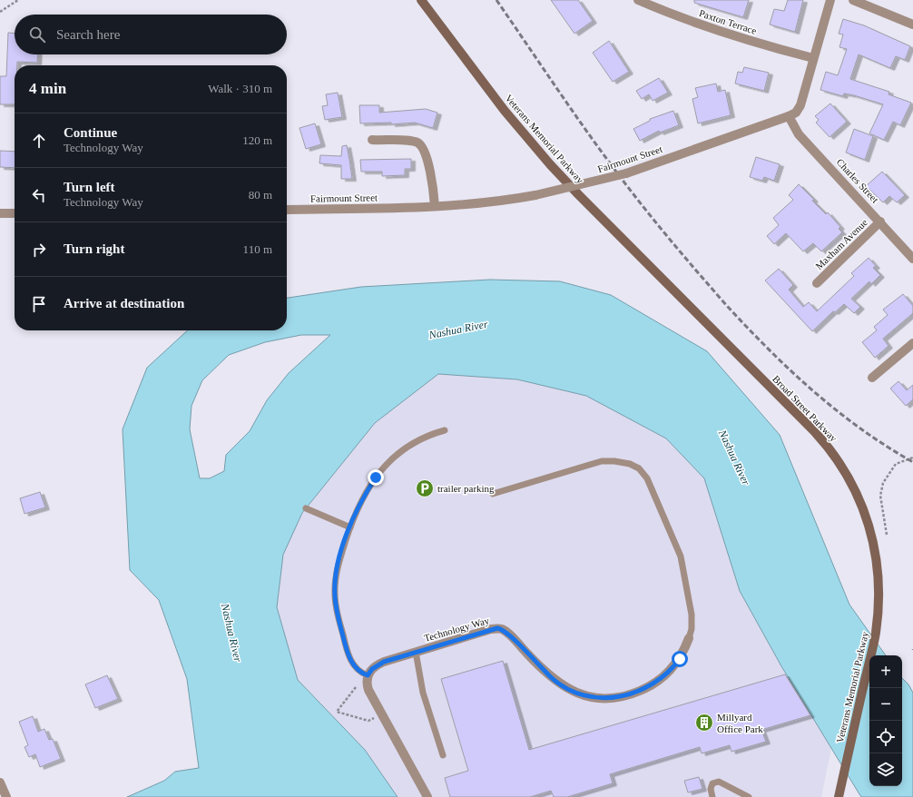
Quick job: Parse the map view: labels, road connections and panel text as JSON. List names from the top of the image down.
{
  "streets": {
    "main road": ["Veterans Memorial Parkway", "Broad Street Parkway"],
    "street": [
      "Paxton Terrace",
      "Fairmount Street",
      "Charles Street",
      "Maxham Avenue",
      "Technology Way"
    ]
  },
  "crossings": [
    ["Paxton Terrace", "Fairmount Street"],
    ["Veterans Memorial Parkway", "Broad Street Parkway"],
    ["Fairmount Street", "Charles Street"],
    ["Charles Street", "Maxham Avenue"]
  ],
  "water": ["Nashua River"],
  "places": {
    "parking": ["trailer parking"],
    "building": ["Millyard Office Park"]
  },
  "page": {
    "search": "Search here",
    "heading": ["4 min", "Walk · 310 m"],
    "list": [
      ["Continue", "Technology Way", "120 m"],
      ["Turn left", "Technology Way", "80 m"],
      ["Turn right", "110 m"],
      "Arrive at destination"
    ],
    "map_buttons": ["+", "−"]
  }
}
